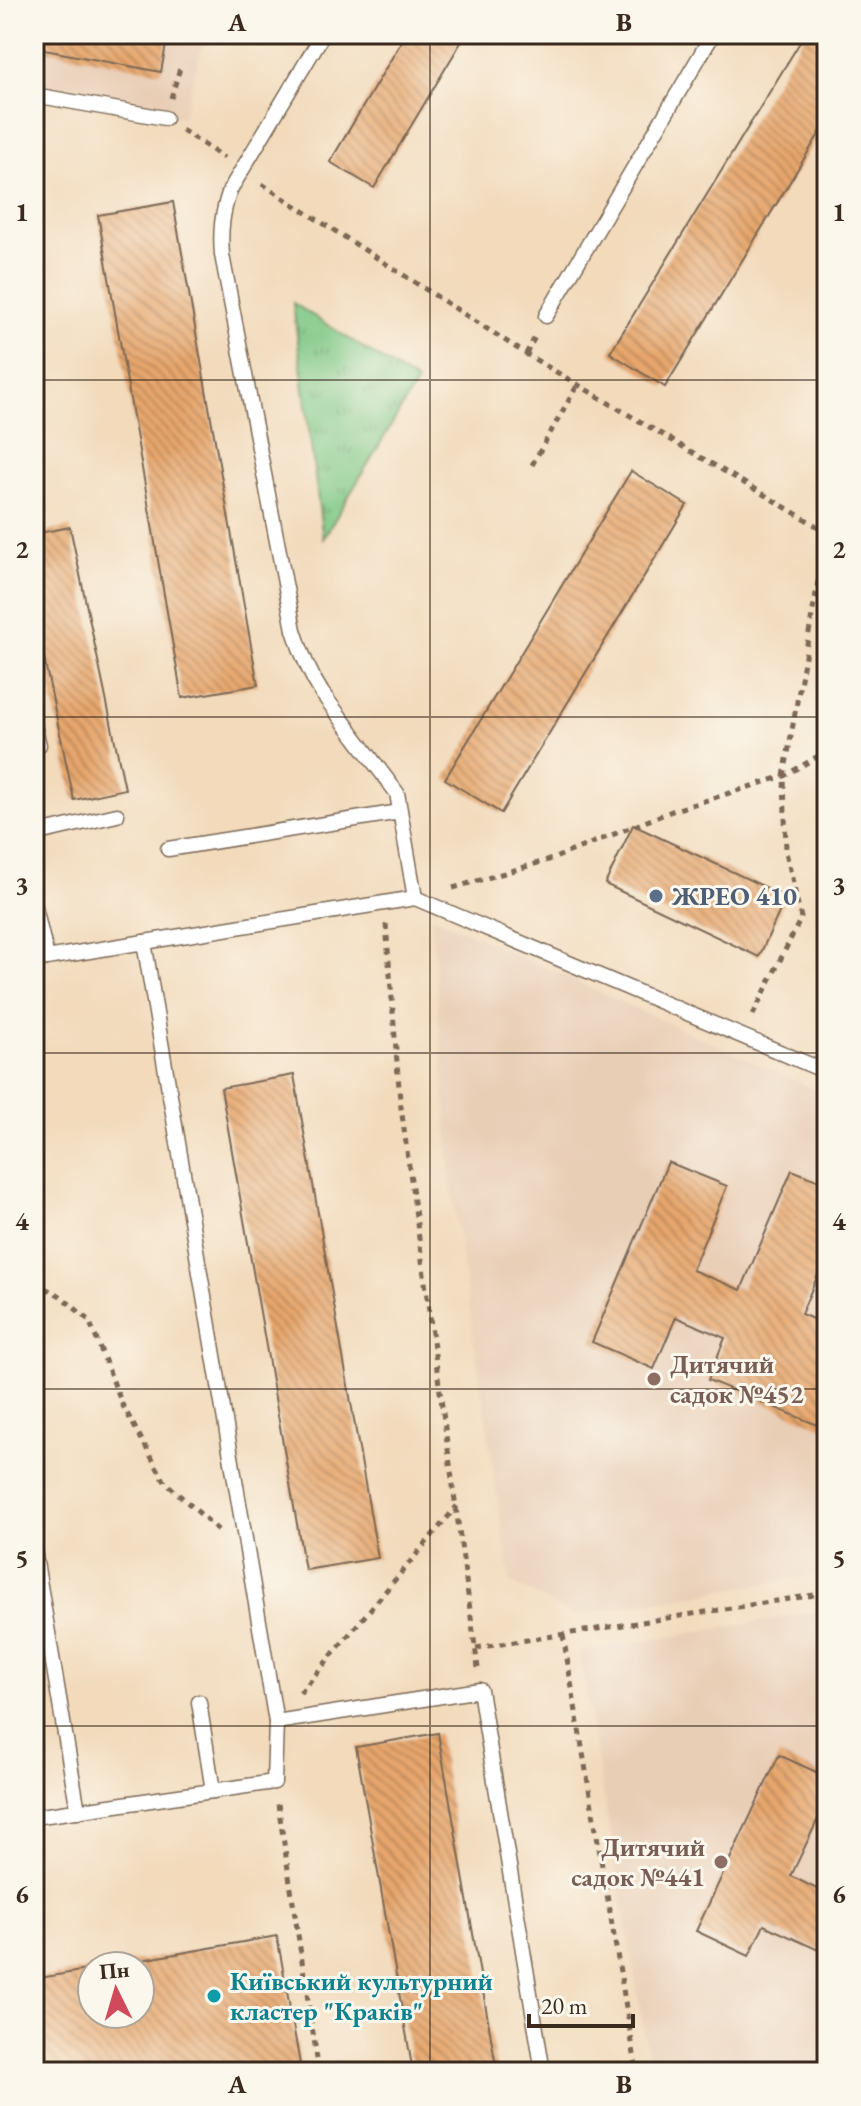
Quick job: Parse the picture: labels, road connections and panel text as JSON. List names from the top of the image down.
{
  "places": [
    "ЖРЕО 410",
    "Дитячий садок №452",
    "Дитячий садок №441",
    "Київський культурний кластер \"Краків\""
  ],
  "scale_bar": "20 m",
  "north": "top",
  "grid": {
    "columns": ["A", "B"],
    "rows": [
      "1",
      "2",
      "3",
      "4",
      "5",
      "6"
    ]
  }
}
